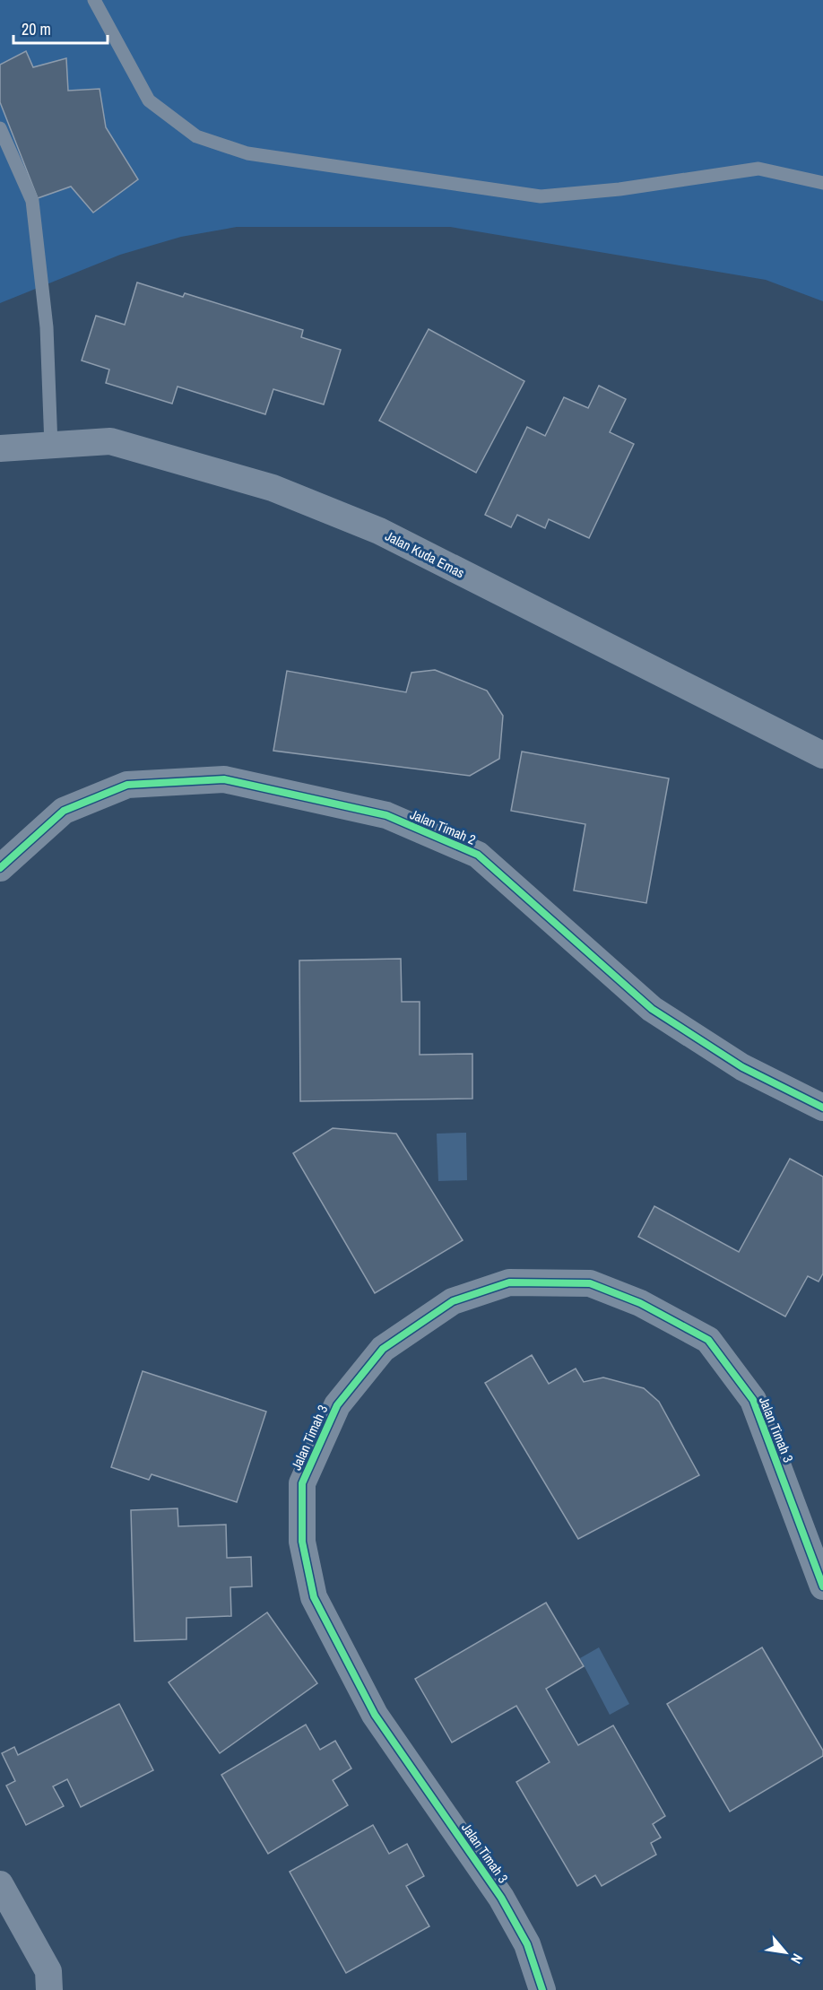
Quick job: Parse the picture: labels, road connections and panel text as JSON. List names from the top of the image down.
{
  "streets": {
    "street": ["Jalan Kuda Emas", "Jalan Timah 2", "Jalan Timah 3"]
  },
  "scale_bar": "20 m",
  "north": "bottom right"
}
